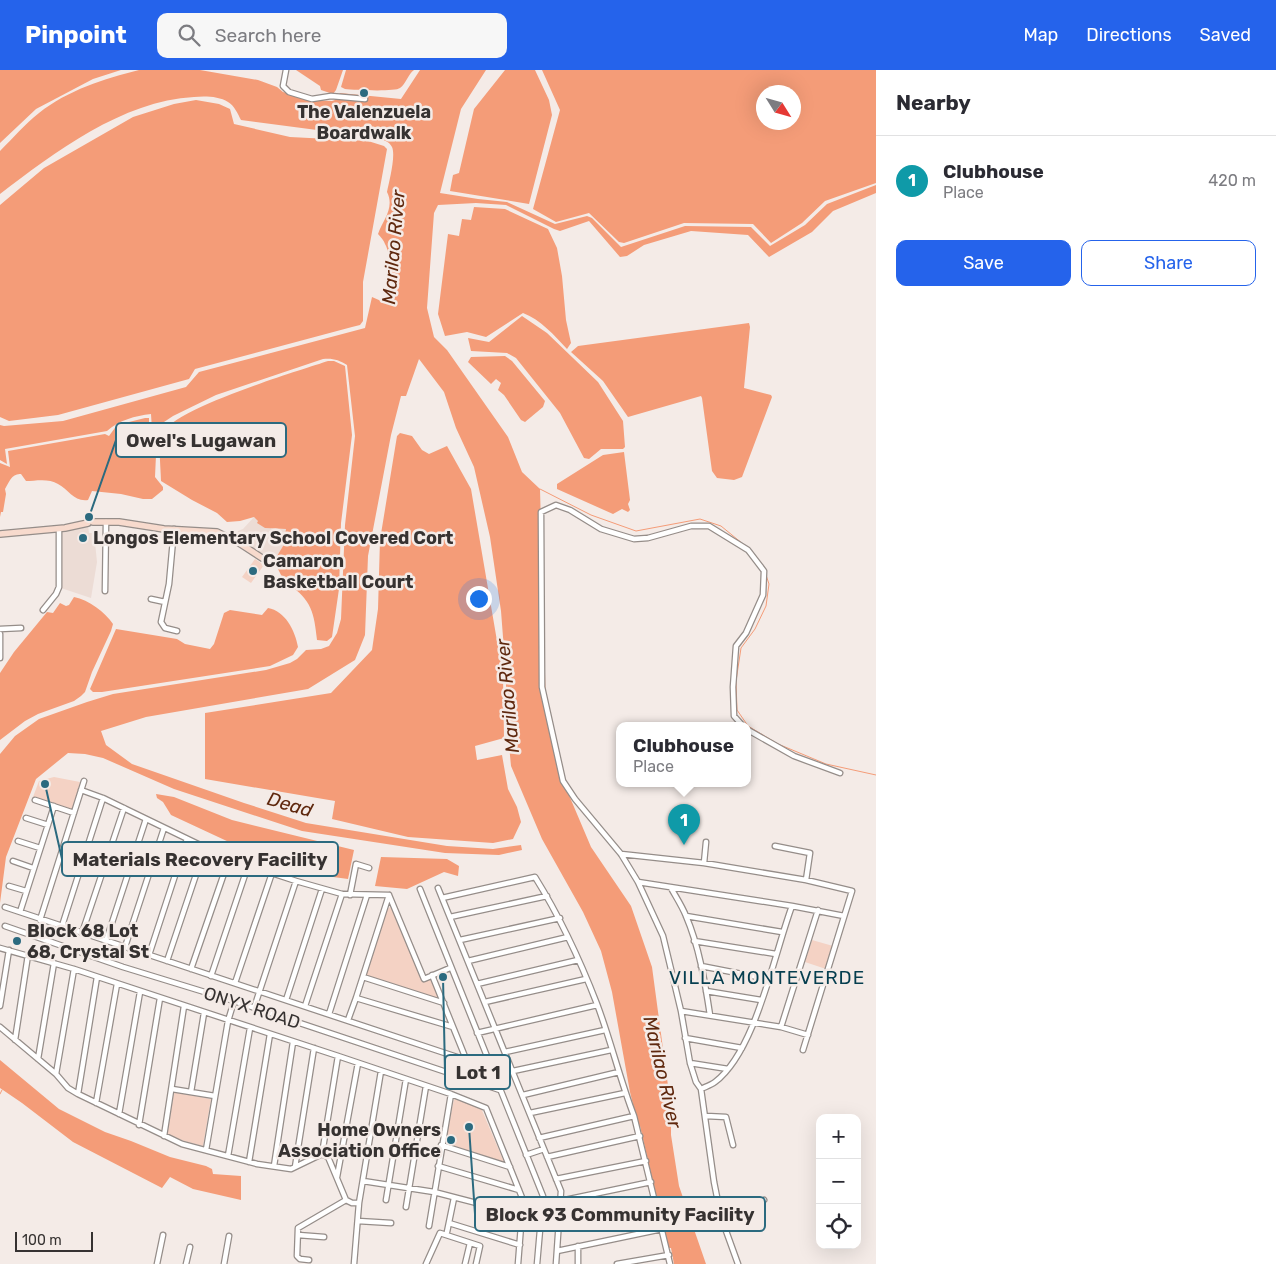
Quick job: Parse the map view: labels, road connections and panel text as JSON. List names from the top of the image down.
{
  "streets": {
    "street": ["ONYX ROAD"]
  },
  "districts": ["VILLA MONTEVERDE"],
  "water": ["Marilao River", "Dead"],
  "places": [
    "The Valenzuela Boardwalk",
    "Owel's Lugawan",
    "Longos Elementary School Covered Cort",
    "Camaron Basketball Court",
    "Materials Recovery Facility",
    "Block 68 Lot 68, Crystal St",
    "Lot 1",
    "Block 93 Community Facility",
    "Home Owners Association Office"
  ],
  "scale_bar": "100 m",
  "north": "bottom right",
  "page": {
    "header": "Pinpoint",
    "search": "Search here",
    "nav": ["Map", "Directions", "Saved"],
    "heading": "Nearby",
    "list": [
      {
        "mark": "1",
        "name": "Clubhouse",
        "note": "Place",
        "value": "420 m"
      }
    ],
    "buttons": ["Save", "Share"],
    "popup": ["Clubhouse", "Place"],
    "pins": "1",
    "map_buttons": ["+", "−"],
    "scale": "100 m"
  }
}
